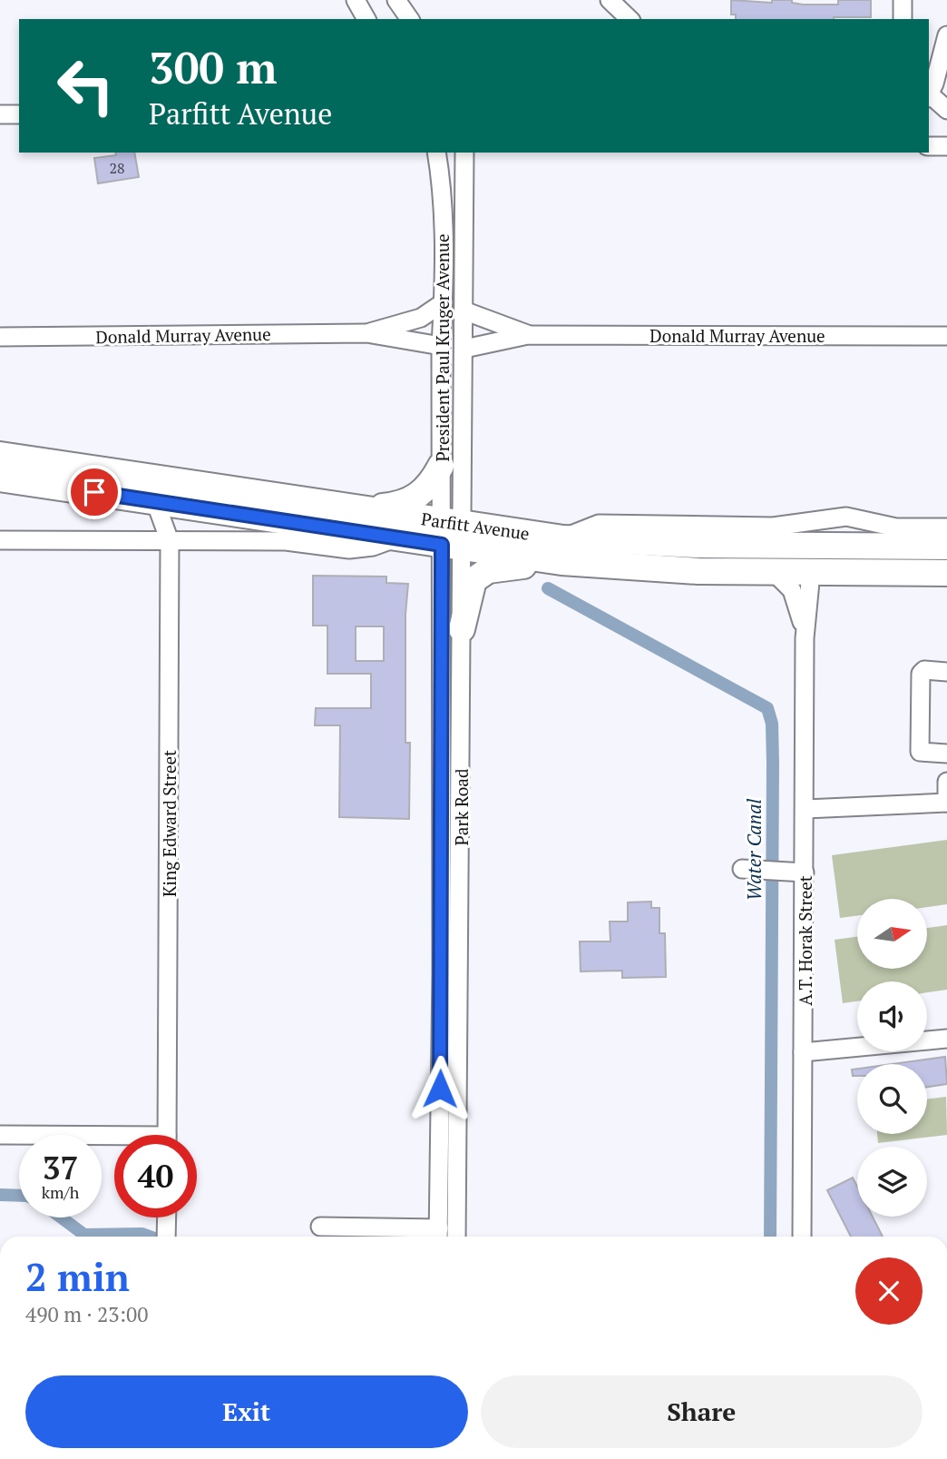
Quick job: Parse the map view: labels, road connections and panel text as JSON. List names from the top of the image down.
{
  "streets": {
    "highway": ["Parfitt Avenue"],
    "street": [
      "Donald Murray Avenue",
      "President Paul Kruger Avenue",
      "Park Road",
      "King Edward Street",
      "A.T. Horak Street"
    ]
  },
  "crossings": [
    ["Donald Murray Avenue", "President Paul Kruger Avenue"],
    ["President Paul Kruger Avenue", "Parfitt Avenue"],
    ["President Paul Kruger Avenue", "Park Road"],
    ["Parfitt Avenue", "Park Road"],
    ["Parfitt Avenue", "King Edward Street"],
    ["Parfitt Avenue", "A.T. Horak Street"]
  ],
  "water": ["Water Canal"],
  "house_numbers": ["28"],
  "north": "right",
  "page": {
    "turn": ["300 m", "Parfitt Avenue"],
    "speed": "37 km/h",
    "limit": "40",
    "heading": ["2 min", "490 m · 23:00"],
    "buttons": ["Exit", "Share"]
  }
}
